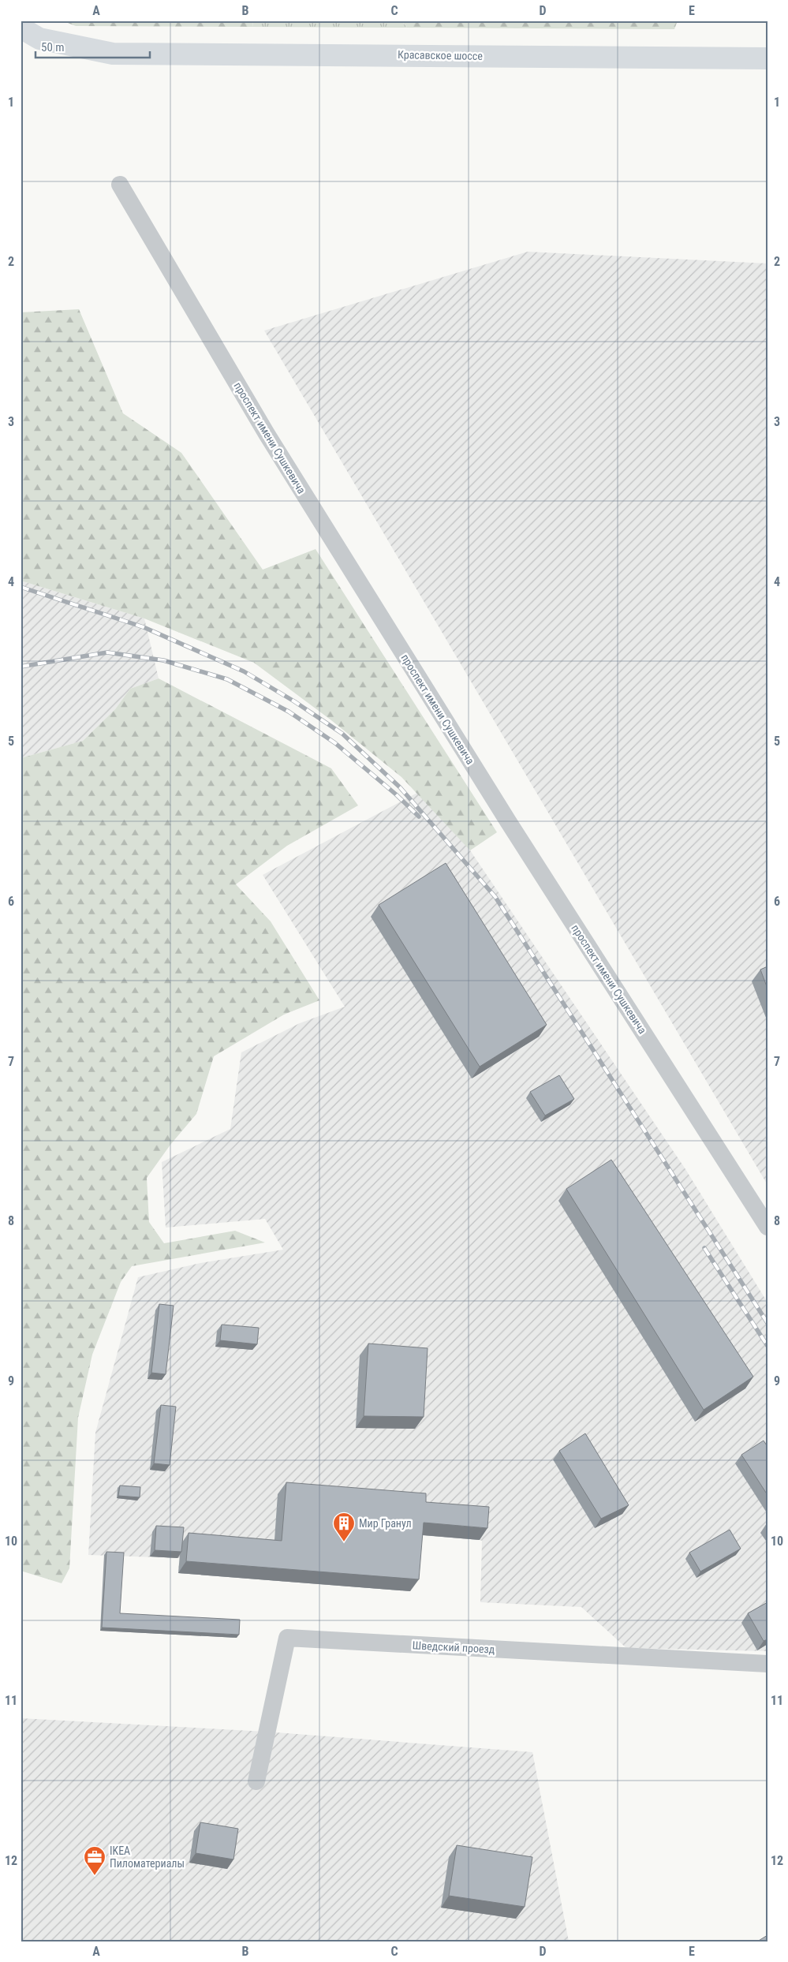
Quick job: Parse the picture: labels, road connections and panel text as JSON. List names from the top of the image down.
{
  "streets": {
    "street": ["Красавское шоссе", "проспект имени Сушкевича", "Шведский проезд"]
  },
  "places": {
    "building": ["Мир Гранул"],
    "office": ["IKEA Пиломатериалы"]
  },
  "scale_bar": "50 m",
  "grid": {
    "columns": [
      "A",
      "B",
      "C",
      "D",
      "E"
    ],
    "rows": [
      "1",
      "2",
      "3",
      "4",
      "5",
      "6",
      "7",
      "8",
      "9",
      "10",
      "11",
      "12"
    ]
  }
}
